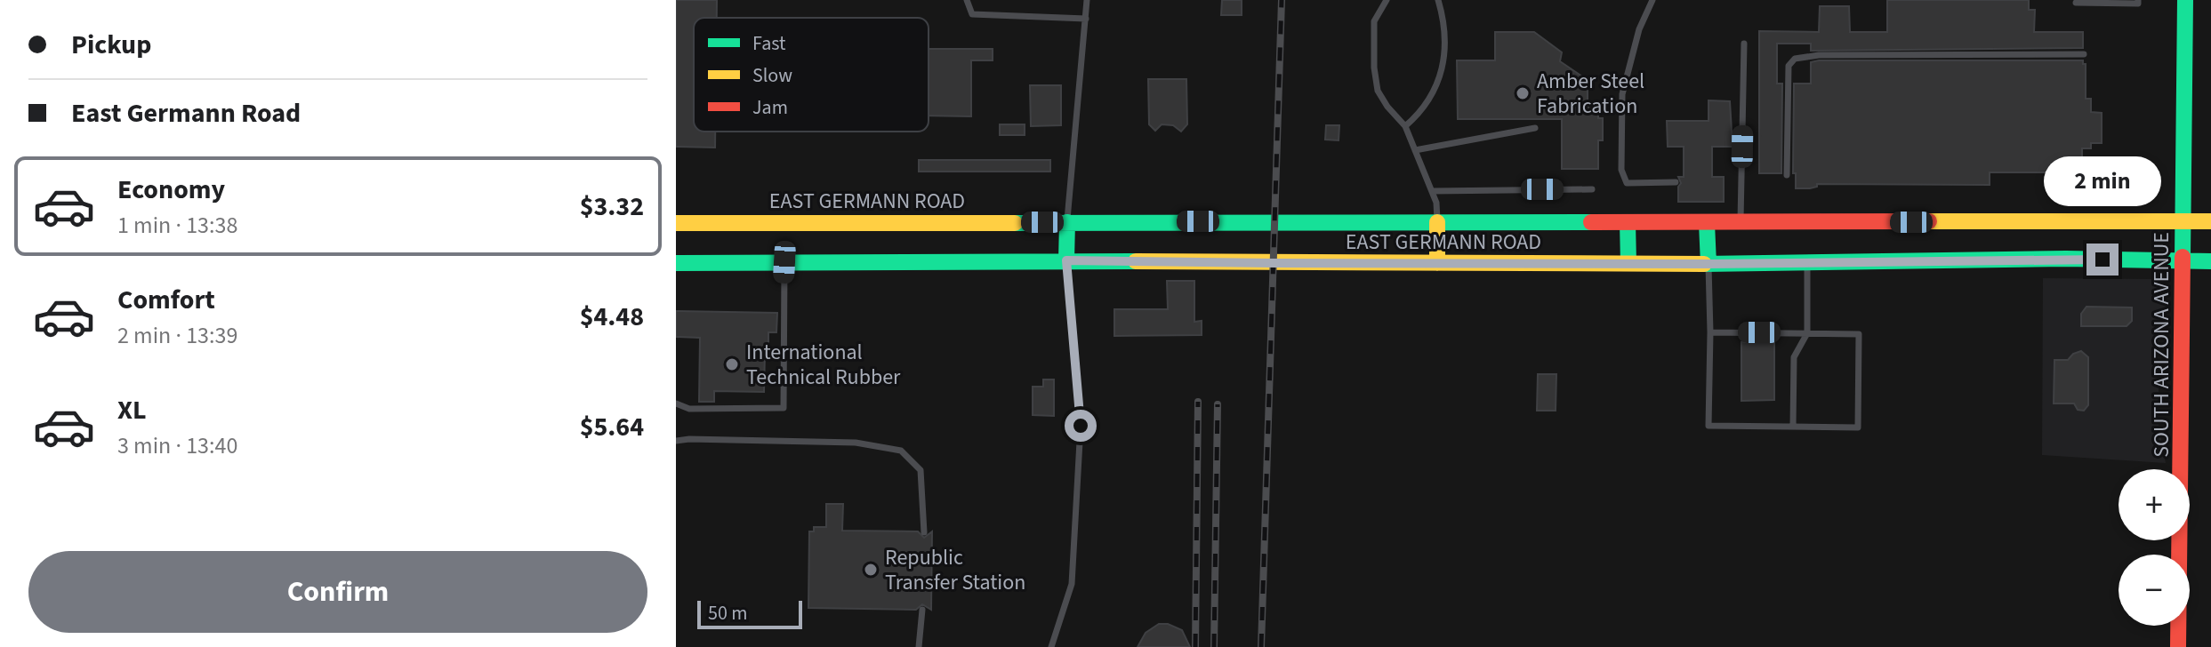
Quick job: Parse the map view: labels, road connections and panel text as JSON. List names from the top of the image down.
{
  "streets": {
    "main road": ["EAST GERMANN ROAD", "SOUTH ARIZONA AVENUE"]
  },
  "crossings": [
    ["EAST GERMANN ROAD", "SOUTH ARIZONA AVENUE"]
  ],
  "places": ["Amber Steel Fabrication", "International Technical Rubber", "Republic Transfer Station"],
  "legend": ["Fast", "Slow", "Jam"],
  "scale_bar": "50 m",
  "page": {
    "banner": ["Pickup", "East Germann Road"],
    "list": [
      {
        "name": "Economy",
        "note": "1 min · 13:38",
        "value": "$3.32"
      },
      {
        "name": "Comfort",
        "note": "2 min · 13:39",
        "value": "$4.48"
      },
      {
        "name": "XL",
        "note": "3 min · 13:40",
        "value": "$5.64"
      }
    ],
    "bubble": "2 min",
    "map_buttons": ["+", "−"],
    "buttons": "Confirm",
    "scale": "50 m"
  }
}
